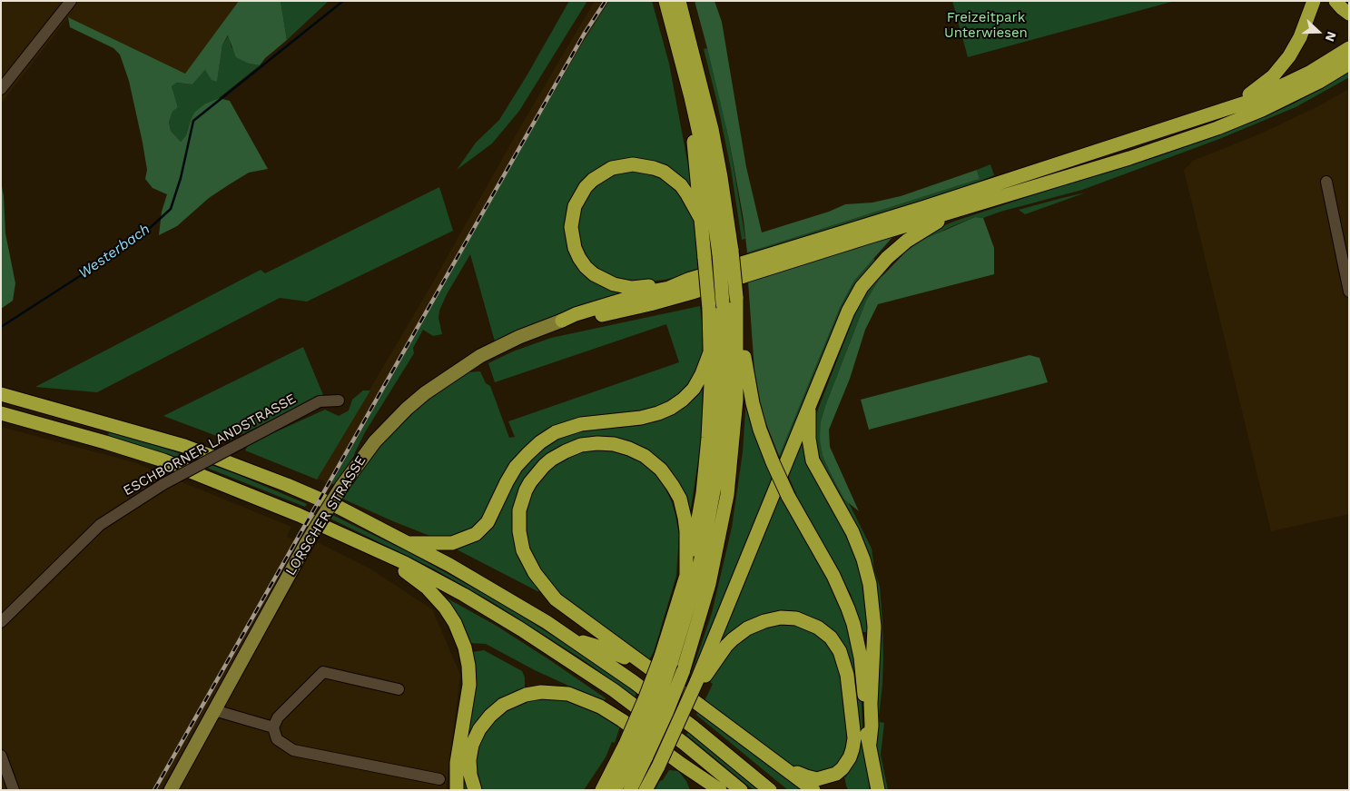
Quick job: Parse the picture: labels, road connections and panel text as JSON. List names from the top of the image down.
{
  "streets": {
    "main road": ["LORSCHER STRASSE"],
    "street": ["ESCHBORNER LANDSTRASSE"]
  },
  "water": ["Westerbach"],
  "parks": ["Freizeitpark Unterwiesen"],
  "north": "right"
}
